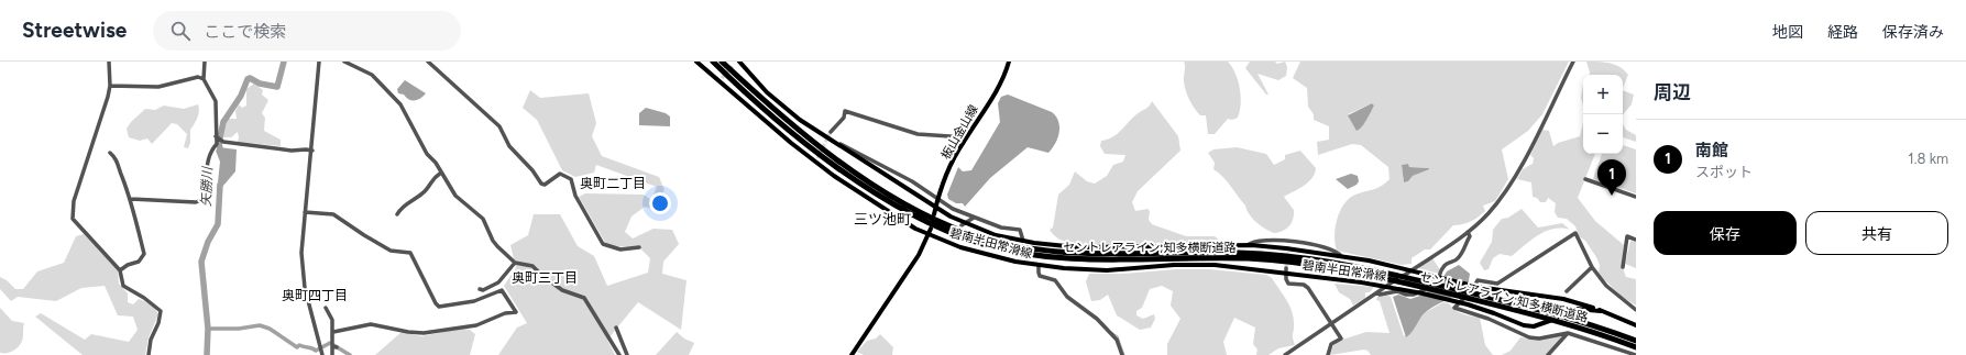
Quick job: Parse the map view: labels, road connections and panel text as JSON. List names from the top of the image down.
{
  "streets": {
    "highway": ["セントレアライン;知多横断道路"],
    "main road": ["板山金山線", "碧南半田常滑線"]
  },
  "districts": [
    "奥町二丁目",
    "三ツ池町",
    "奥町三丁目",
    "奥町四丁目"
  ],
  "water": ["矢勝川"],
  "page": {
    "header": "Streetwise",
    "search": "ここで検索",
    "nav": ["地図", "経路", "保存済み"],
    "heading": "周辺",
    "map_buttons": ["+", "−"],
    "list": [
      {
        "mark": "1",
        "name": "南館",
        "note": "スポット",
        "value": "1.8 km"
      }
    ],
    "pins": "1",
    "buttons": ["保存", "共有"]
  }
}
